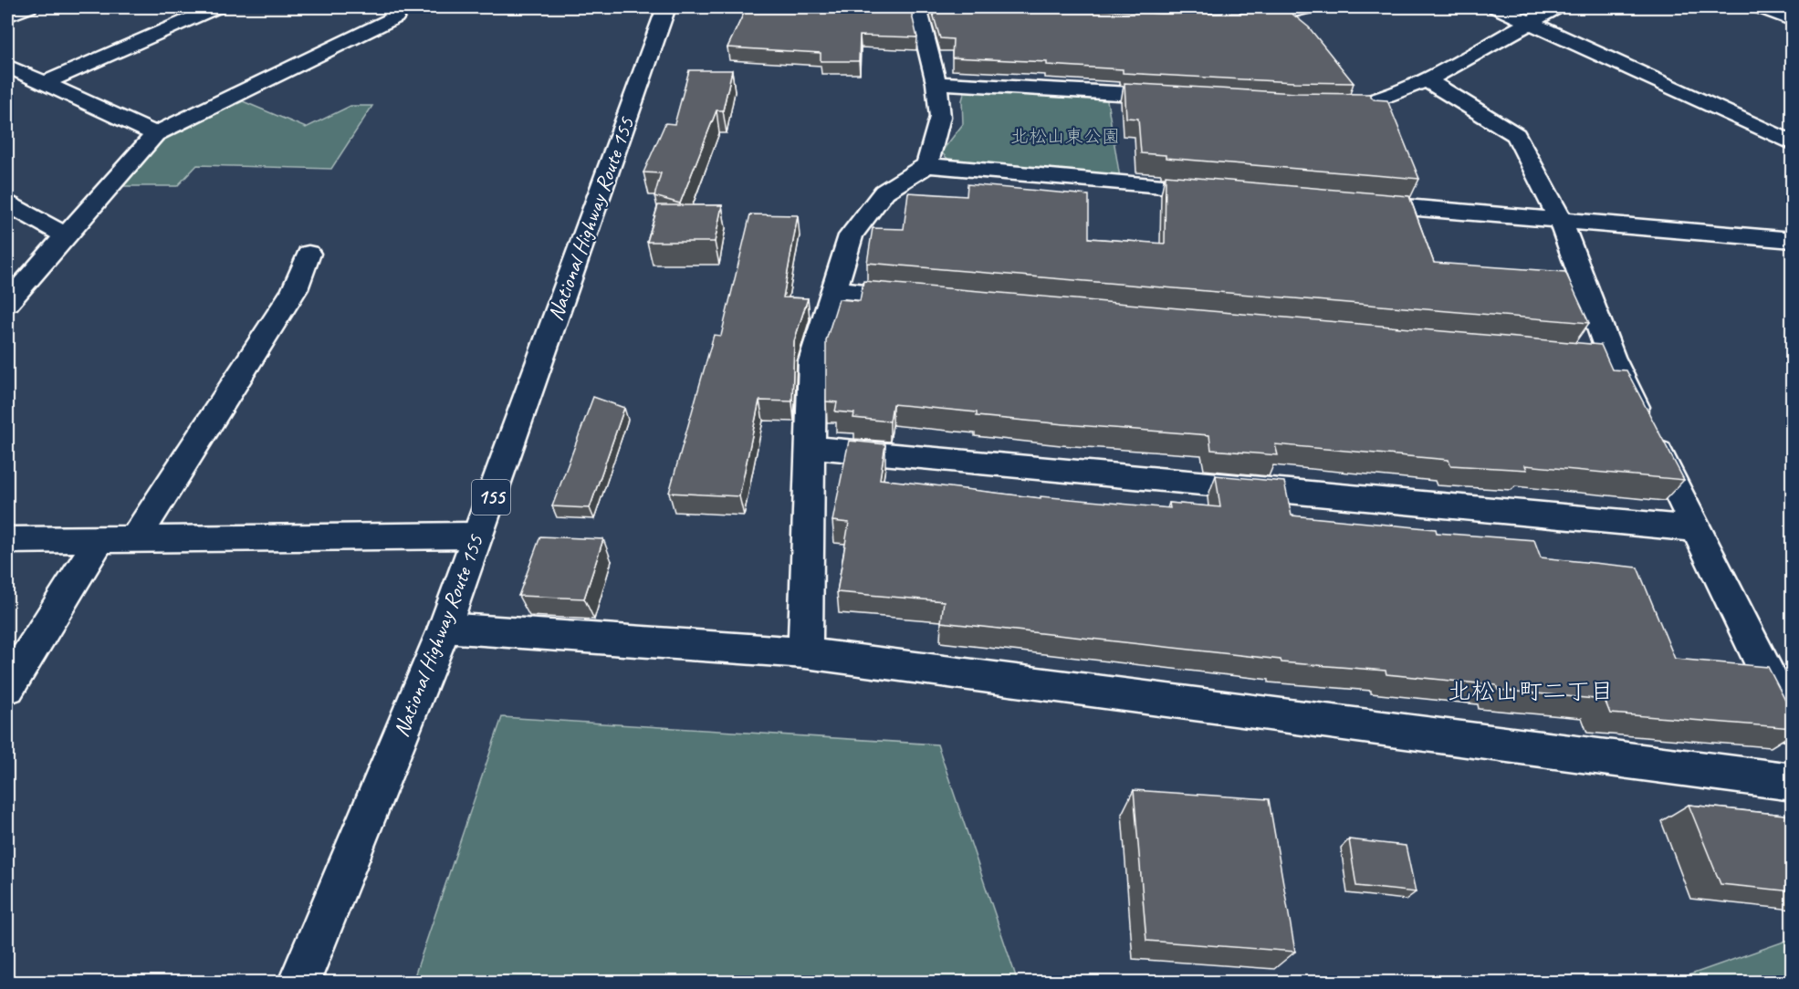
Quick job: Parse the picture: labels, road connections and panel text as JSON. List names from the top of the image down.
{
  "streets": {
    "main road": ["National Highway Route 155", "155"]
  },
  "districts": ["北松山町二丁目"],
  "parks": ["北松山東公園"]
}
